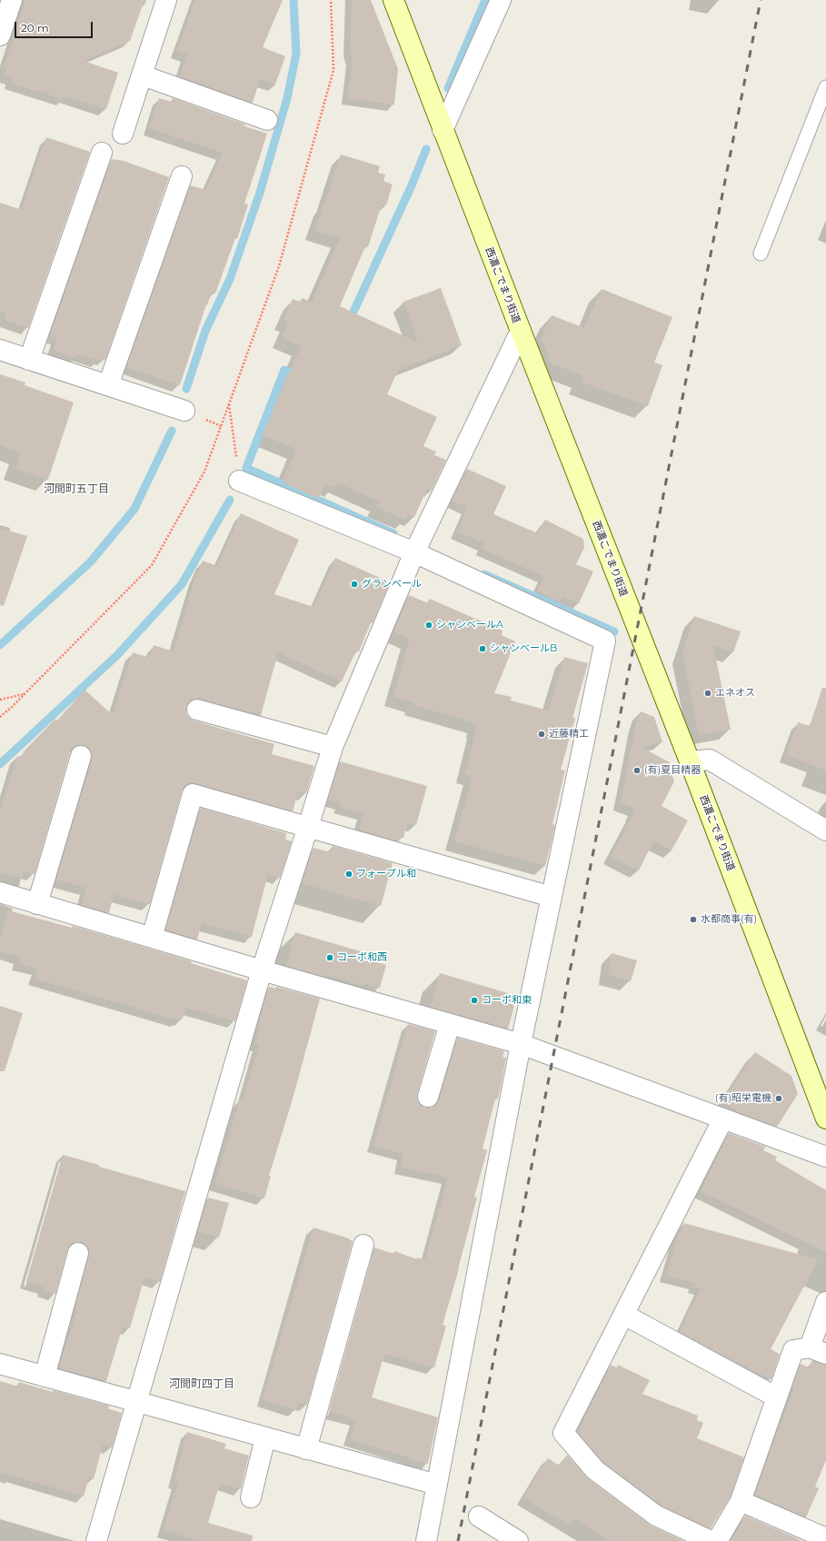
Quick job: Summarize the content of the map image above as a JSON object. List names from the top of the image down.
{
  "streets": {
    "street": ["西濃こでまり街道"]
  },
  "districts": ["河間町五丁目", "河間町四丁目"],
  "places": [
    "グランベール",
    "シャンベールA",
    "シャンベールB",
    "エネオス",
    "近藤精工",
    "(有)夏目精器",
    "フォープル和",
    "水都商事(有)",
    "コーポ和西",
    "コーポ和東",
    "(有)昭栄電機"
  ],
  "scale_bar": "20 m"
}
